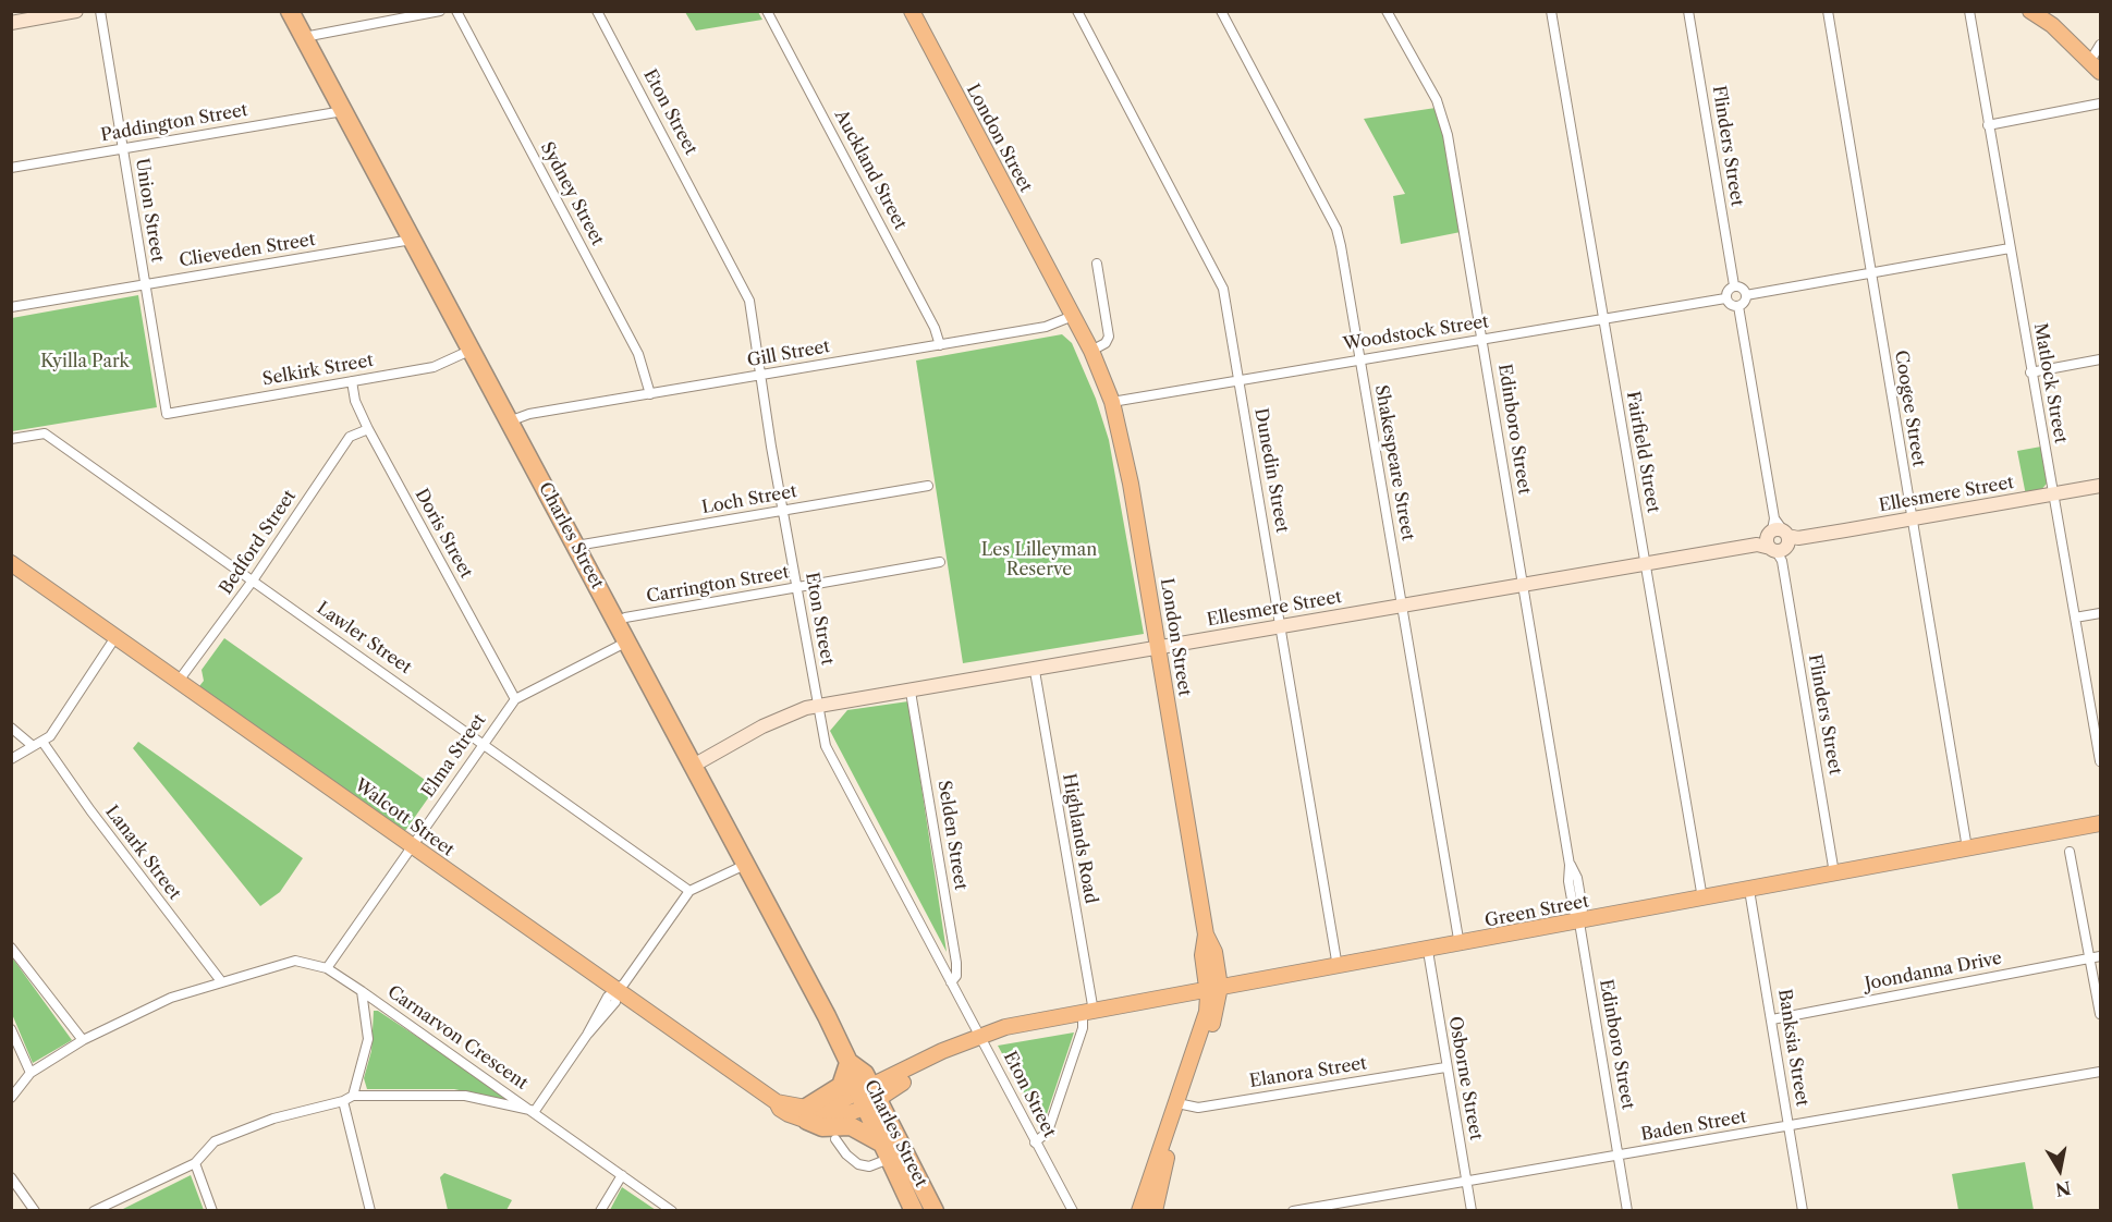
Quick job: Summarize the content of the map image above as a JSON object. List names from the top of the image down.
{
  "streets": {
    "highway": ["Charles Street"],
    "main road": ["London Street", "Walcott Street", "Green Street"],
    "street": [
      "Eton Street",
      "Paddington Street",
      "Flinders Street",
      "Auckland Street",
      "Sydney Street",
      "Union Street",
      "Clieveden Street",
      "Woodstock Street",
      "Gill Street",
      "Selkirk Street",
      "Matlock Street",
      "Coogee Street",
      "Edinboro Street",
      "Fairfield Street",
      "Shakespeare Street",
      "Dunedin Street",
      "Ellesmere Street",
      "Loch Street",
      "Doris Street",
      "Bedford Street",
      "Carrington Street",
      "Lawler Street",
      "Elma Street",
      "Selden Street",
      "Highlands Road",
      "Lanark Street",
      "Joondanna Drive",
      "Carnarvon Crescent",
      "Banksia Street",
      "Elanora Street",
      "Osborne Street",
      "Baden Street"
    ]
  },
  "crossings": [
    ["Eton Street", "Gill Street"],
    ["Eton Street", "Ellesmere Street"],
    ["Eton Street", "Loch Street"],
    ["Eton Street", "Carrington Street"],
    ["Eton Street", "Selden Street"],
    ["Eton Street", "Highlands Road"],
    ["Eton Street", "Green Street"],
    ["Paddington Street", "Union Street"],
    ["Paddington Street", "Charles Street"],
    ["London Street", "Woodstock Street"],
    ["London Street", "Gill Street"],
    ["London Street", "Ellesmere Street"],
    ["London Street", "Green Street"],
    ["London Street", "Elanora Street"],
    ["Flinders Street", "Woodstock Street"],
    ["Flinders Street", "Ellesmere Street"],
    ["Flinders Street", "Green Street"],
    ["Auckland Street", "Gill Street"],
    ["Sydney Street", "Gill Street"],
    ["Union Street", "Clieveden Street"],
    ["Union Street", "Selkirk Street"],
    ["Clieveden Street", "Charles Street"],
    ["Woodstock Street", "Edinboro Street"],
    ["Woodstock Street", "Fairfield Street"],
    ["Woodstock Street", "Shakespeare Street"],
    ["Woodstock Street", "Dunedin Street"],
    ["Gill Street", "Charles Street"],
    ["Selkirk Street", "Doris Street"],
    ["Selkirk Street", "Charles Street"],
    ["Matlock Street", "Ellesmere Street"],
    ["Coogee Street", "Ellesmere Street"],
    ["Coogee Street", "Green Street"],
    ["Edinboro Street", "Ellesmere Street"],
    ["Edinboro Street", "Green Street"],
    ["Edinboro Street", "Baden Street"],
    ["Fairfield Street", "Ellesmere Street"],
    ["Fairfield Street", "Green Street"],
    ["Shakespeare Street", "Ellesmere Street"],
    ["Shakespeare Street", "Green Street"],
    ["Dunedin Street", "Ellesmere Street"],
    ["Dunedin Street", "Green Street"],
    ["Ellesmere Street", "Charles Street"],
    ["Ellesmere Street", "Selden Street"],
    ["Ellesmere Street", "Highlands Road"],
    ["Loch Street", "Charles Street"],
    ["Doris Street", "Bedford Street"],
    ["Doris Street", "Elma Street"],
    ["Charles Street", "Carrington Street"],
    ["Charles Street", "Elma Street"],
    ["Charles Street", "Green Street"],
    ["Bedford Street", "Lawler Street"],
    ["Bedford Street", "Walcott Street"],
    ["Lawler Street", "Elma Street"],
    ["Elma Street", "Walcott Street"],
    ["Elma Street", "Carnarvon Crescent"],
    ["Highlands Road", "Green Street"],
    ["Lanark Street", "Carnarvon Crescent"],
    ["Green Street", "Banksia Street"],
    ["Green Street", "Osborne Street"],
    ["Joondanna Drive", "Banksia Street"],
    ["Banksia Street", "Baden Street"],
    ["Elanora Street", "Osborne Street"],
    ["Osborne Street", "Baden Street"]
  ],
  "parks": ["Kyilla Park", "Les Lilleyman Reserve"],
  "north": "bottom"
}
